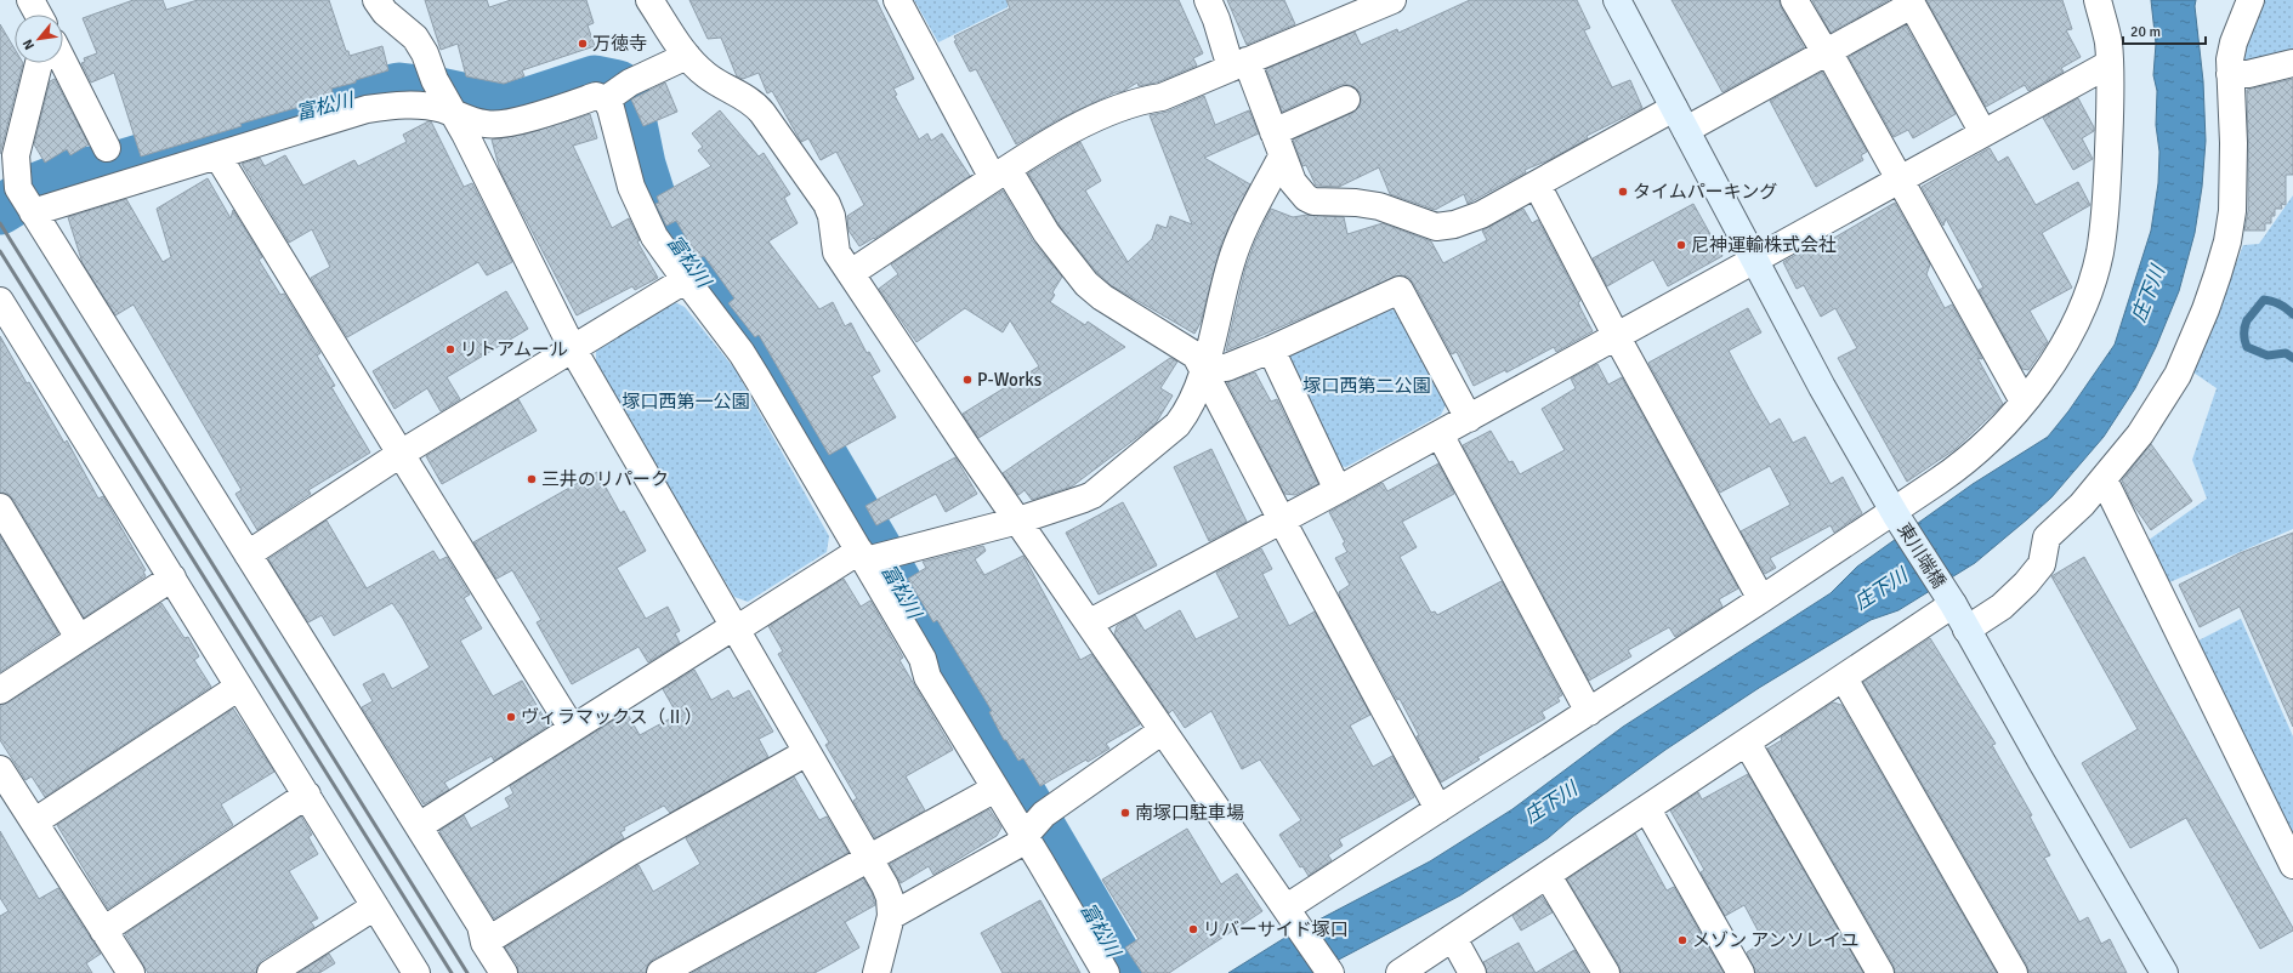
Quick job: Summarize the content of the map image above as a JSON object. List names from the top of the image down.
{
  "streets": {
    "street": ["東川端橋"]
  },
  "water": ["富松川", "庄下川"],
  "parks": ["塚口西第二公園", "塚口西第一公園"],
  "places": [
    "万徳寺",
    "タイムパーキング",
    "尼神運輸株式会社",
    "リトアムール",
    "P-Works",
    "三井のリパーク",
    "ヴィラマックス（Ⅱ）",
    "南塚口駐車場",
    "リバーサイド塚口",
    "メゾン アンソレイユ"
  ],
  "scale_bar": "20 m",
  "north": "bottom left"
}
